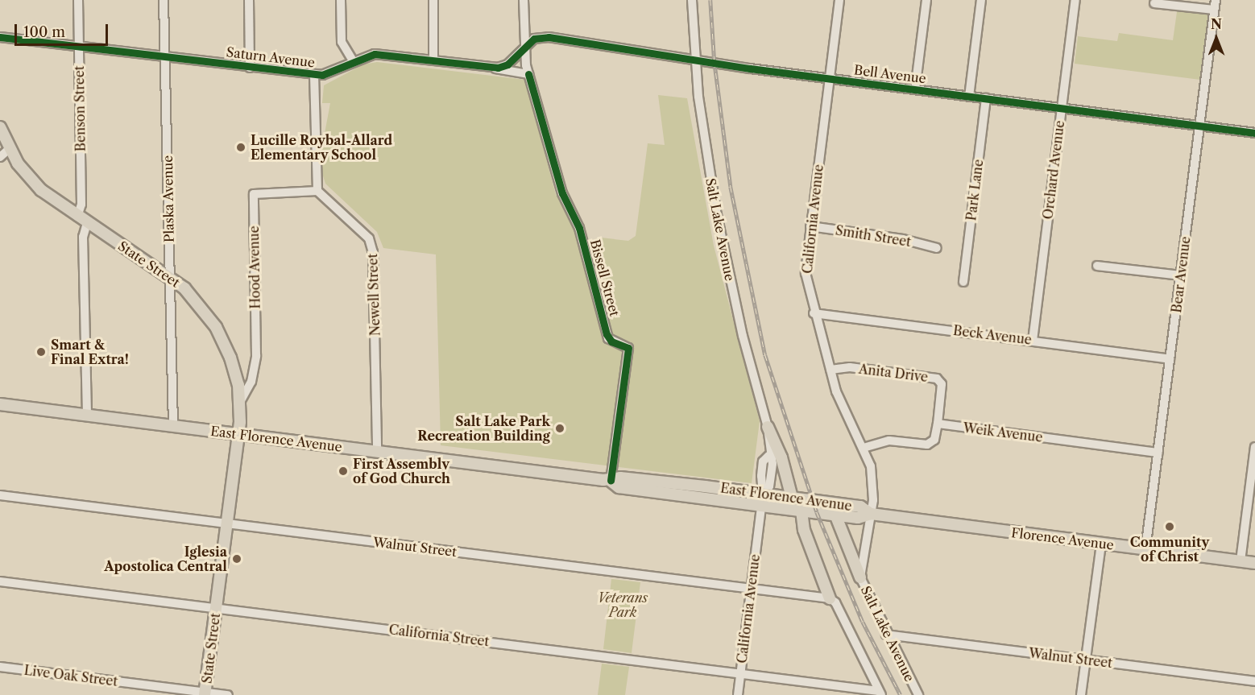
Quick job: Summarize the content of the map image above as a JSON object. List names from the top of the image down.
{
  "streets": {
    "main road": ["State Street", "East Florence Avenue", "Florence Avenue"],
    "street": [
      "Saturn Avenue",
      "Bell Avenue",
      "Benson Street",
      "Orchard Avenue",
      "Park Lane",
      "Plaska Avenue",
      "California Avenue",
      "Salt Lake Avenue",
      "Smith Street",
      "Hood Avenue",
      "Bear Avenue",
      "Bissell Street",
      "Newell Street",
      "Beck Avenue",
      "Anita Drive",
      "Weik Avenue",
      "Walnut Street",
      "California Street",
      "Live Oak Street"
    ]
  },
  "crossings": [
    ["Saturn Avenue", "Benson Street"],
    ["Saturn Avenue", "Plaska Avenue"],
    ["Saturn Avenue", "Bissell Street"],
    ["Bell Avenue", "Orchard Avenue"],
    ["Bell Avenue", "Park Lane"],
    ["Bell Avenue", "California Avenue"],
    ["Bell Avenue", "Salt Lake Avenue"],
    ["Bell Avenue", "Bear Avenue"],
    ["Bell Avenue", "Bissell Street"],
    ["Benson Street", "State Street"],
    ["Benson Street", "East Florence Avenue"],
    ["Orchard Avenue", "Beck Avenue"],
    ["Plaska Avenue", "State Street"],
    ["Plaska Avenue", "East Florence Avenue"],
    ["California Avenue", "Salt Lake Avenue"],
    ["California Avenue", "Smith Street"],
    ["California Avenue", "Beck Avenue"],
    ["California Avenue", "Anita Drive"],
    ["California Avenue", "East Florence Avenue"],
    ["California Avenue", "Florence Avenue"],
    ["California Avenue", "Walnut Street"],
    ["California Avenue", "California Street"],
    ["Salt Lake Avenue", "East Florence Avenue"],
    ["Salt Lake Avenue", "Florence Avenue"],
    ["Salt Lake Avenue", "Walnut Street"],
    ["State Street", "Hood Avenue"],
    ["State Street", "East Florence Avenue"],
    ["State Street", "Walnut Street"],
    ["State Street", "California Street"],
    ["State Street", "Live Oak Street"],
    ["Hood Avenue", "Newell Street"],
    ["Bear Avenue", "Beck Avenue"],
    ["Bear Avenue", "Weik Avenue"],
    ["Bear Avenue", "Florence Avenue"],
    ["Bissell Street", "East Florence Avenue"],
    ["Newell Street", "East Florence Avenue"],
    ["Anita Drive", "Weik Avenue"],
    ["East Florence Avenue", "Florence Avenue"]
  ],
  "parks": ["Veterans Park"],
  "places": [
    "Lucille Roybal-Allard Elementary School",
    "Smart & Final Extra!",
    "Salt Lake Park Recreation Building",
    "First Assembly of God Church",
    "Community of Christ",
    "Iglesia Apostolica Central"
  ],
  "scale_bar": "100 m",
  "north": "top"
}
